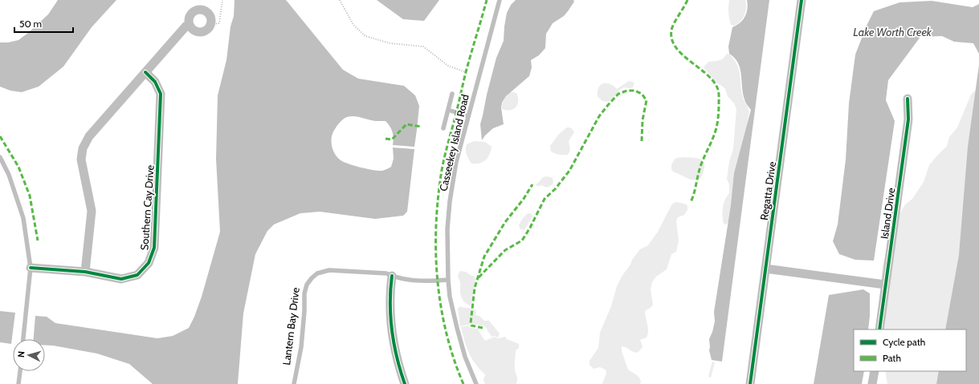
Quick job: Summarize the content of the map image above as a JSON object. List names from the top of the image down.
{
  "streets": {
    "street": ["Regatta Drive", "Southern Cay Drive", "Island Drive"],
    "lane": ["Casseekey Island Road", "Lantern Bay Drive"]
  },
  "crossings": [
    ["Casseekey Island Road", "Lantern Bay Drive"]
  ],
  "water": ["Lake Worth Creek"],
  "legend": ["Cycle path", "Path"],
  "scale_bar": "50 m",
  "north": "left"
}
